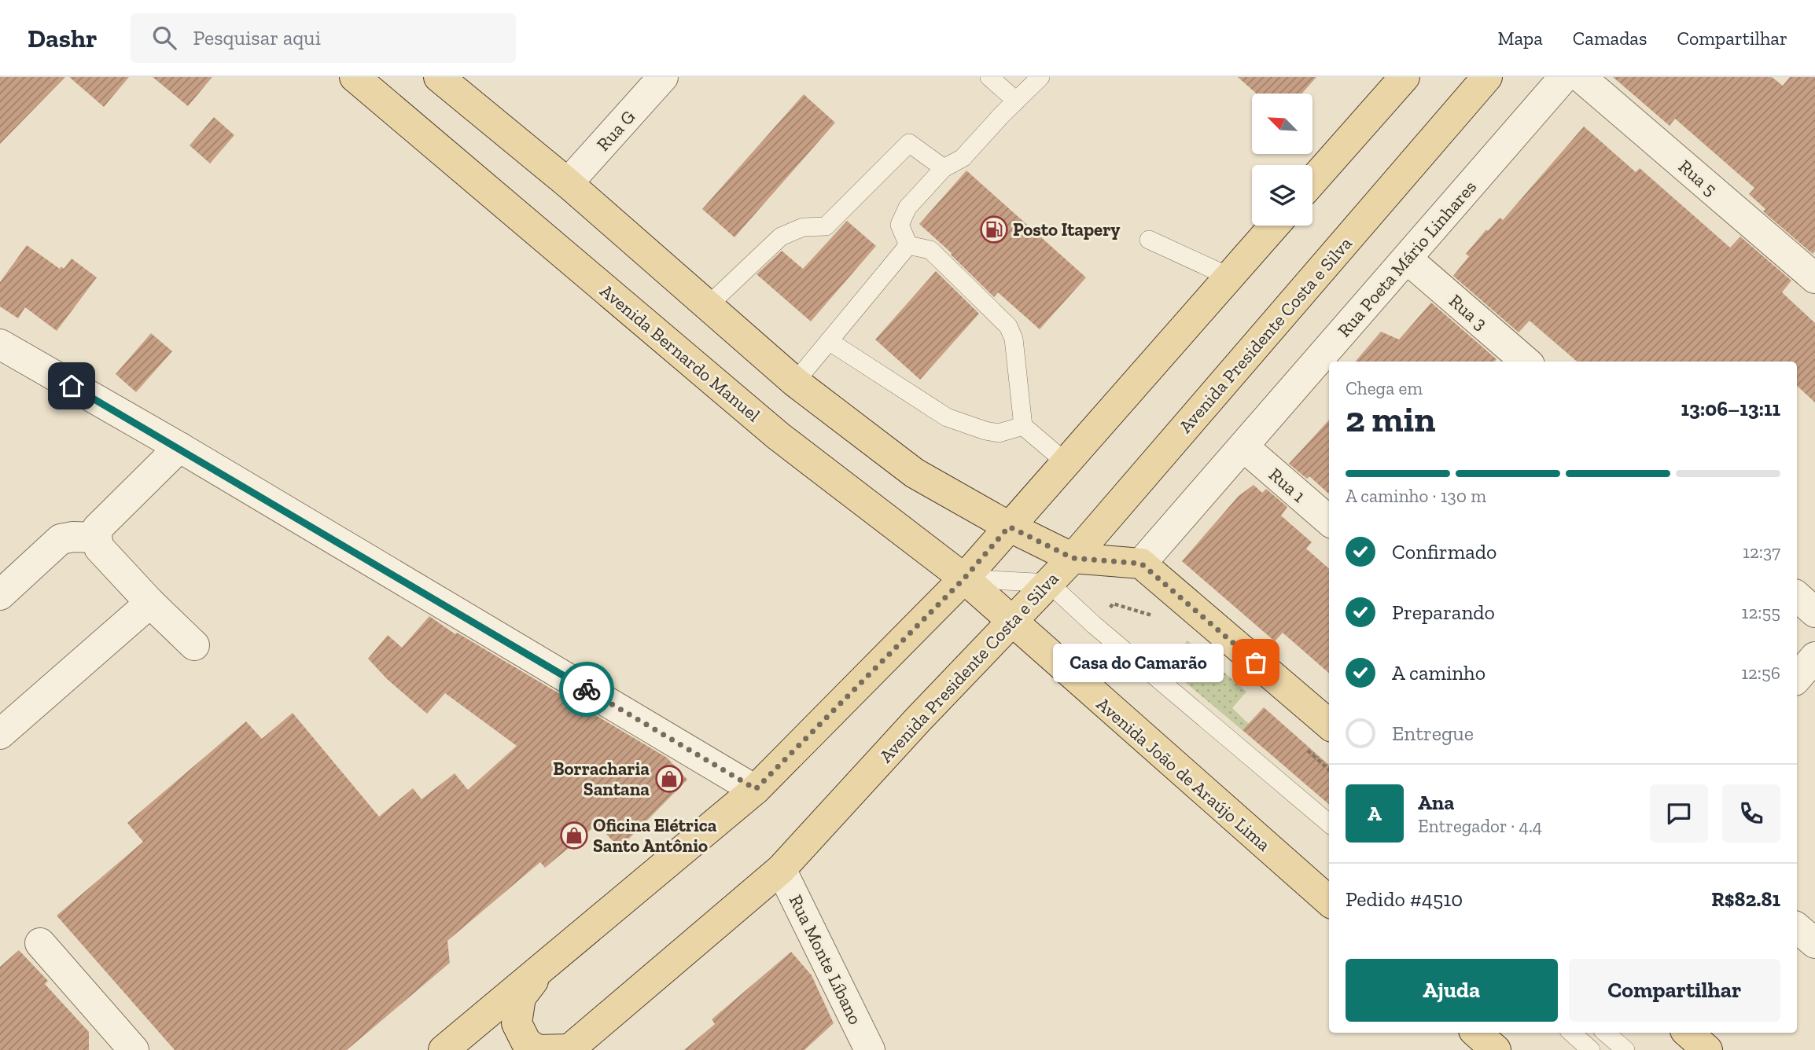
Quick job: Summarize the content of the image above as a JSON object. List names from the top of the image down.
{
  "streets": {
    "main road": ["Avenida Presidente Costa e Silva", "Avenida Bernardo Manuel", "Avenida João de Araújo Lima"],
    "street": [
      "Rua G",
      "Rua 5",
      "Rua Poeta Mário Linhares",
      "Rua 3",
      "Rua 1",
      "Rua Monte Líbano"
    ]
  },
  "crossings": [
    ["Rua Poeta Mário Linhares", "Rua 3"],
    ["Rua Poeta Mário Linhares", "Rua 1"],
    ["Avenida Presidente Costa e Silva", "Avenida Bernardo Manuel"],
    ["Avenida Presidente Costa e Silva", "Avenida João de Araújo Lima"],
    ["Avenida Presidente Costa e Silva", "Rua Monte Líbano"],
    ["Avenida Bernardo Manuel", "Avenida João de Araújo Lima"]
  ],
  "places": {
    "fuel station": ["Posto Itapery"],
    "other": ["Casa do Camarão"],
    "shop": ["Borracharia Santana", "Oficina Elétrica Santo Antônio"]
  },
  "north": "top left",
  "page": {
    "header": "Dashr",
    "search": "Pesquisar aqui",
    "nav": ["Mapa", "Camadas", "Compartilhar"],
    "heading": ["2 min", "Chega em", "13:06–13:11"],
    "panel": [
      "Ana",
      "Entregador · 4.4",
      "Pedido #4510",
      "R$82.81"
    ],
    "bar": "A caminho · 130 m",
    "list": [
      ["Confirmado", "12:37"],
      ["Preparando", "12:55"],
      ["A caminho", "12:56"],
      "Entregue"
    ],
    "bubble": "Casa do Camarão",
    "round": "A",
    "buttons": ["Ajuda", "Compartilhar"]
  }
}
